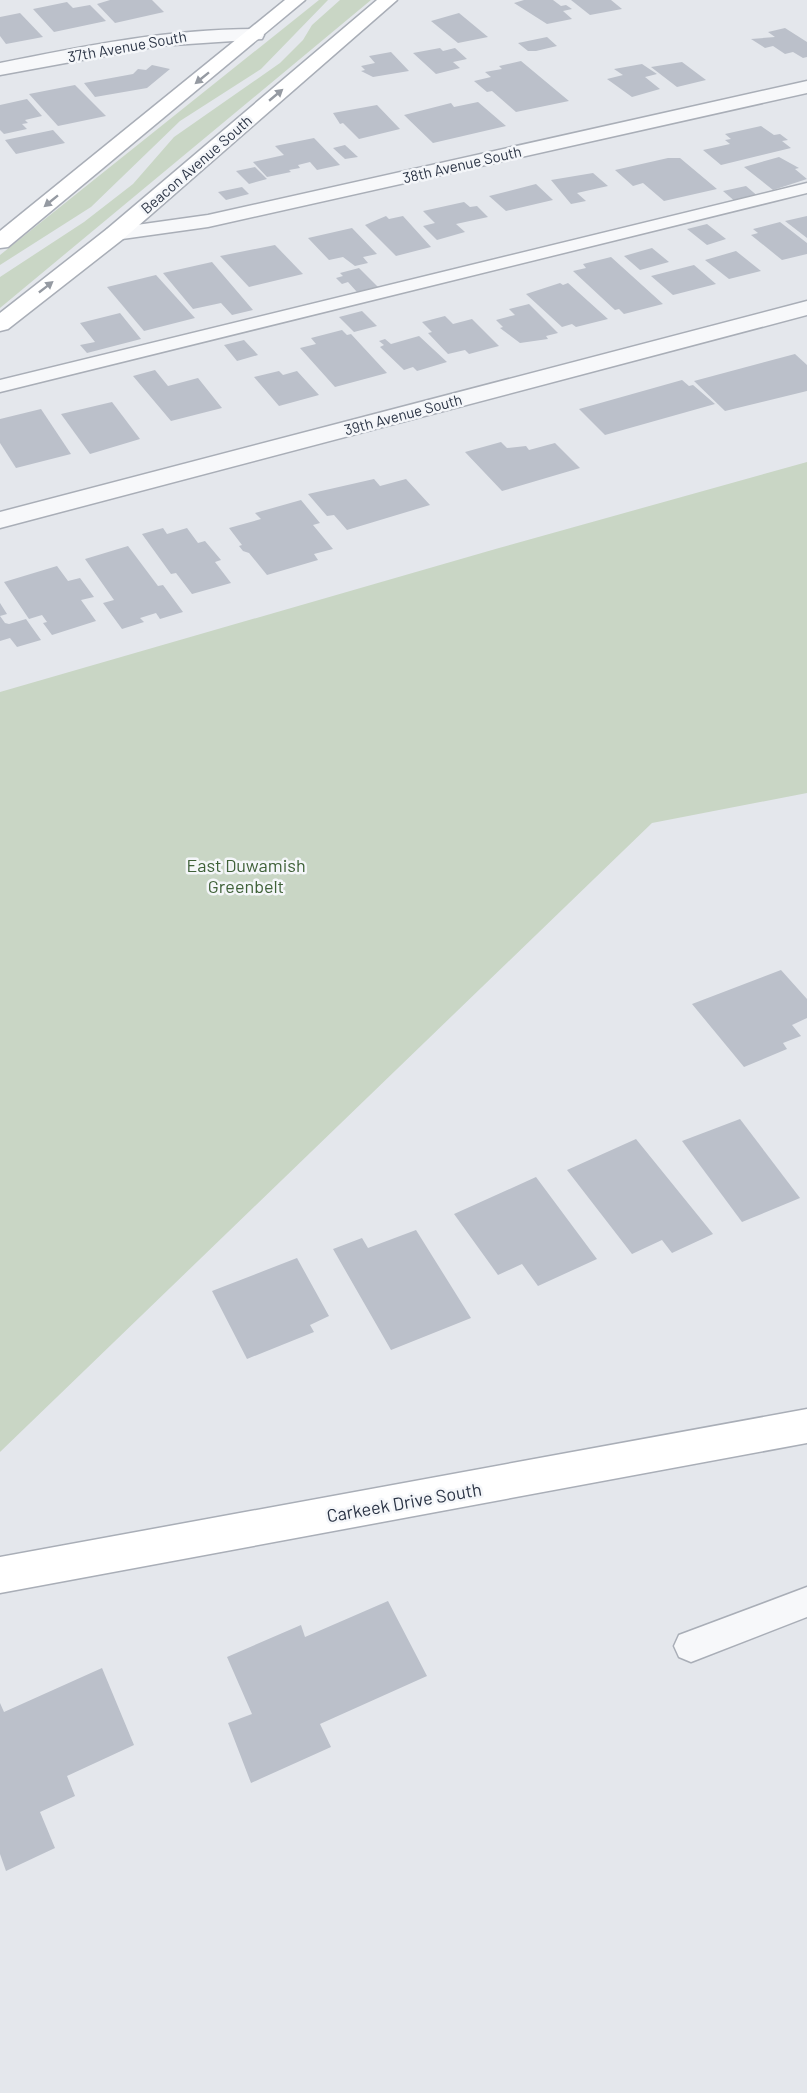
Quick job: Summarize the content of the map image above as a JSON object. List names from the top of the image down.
{
  "streets": {
    "main road": ["Beacon Avenue South", "Carkeek Drive South"],
    "street": ["37th Avenue South", "38th Avenue South", "39th Avenue South"]
  },
  "crossings": [
    ["Beacon Avenue South", "38th Avenue South"]
  ],
  "parks": ["East Duwamish Greenbelt"]
}
